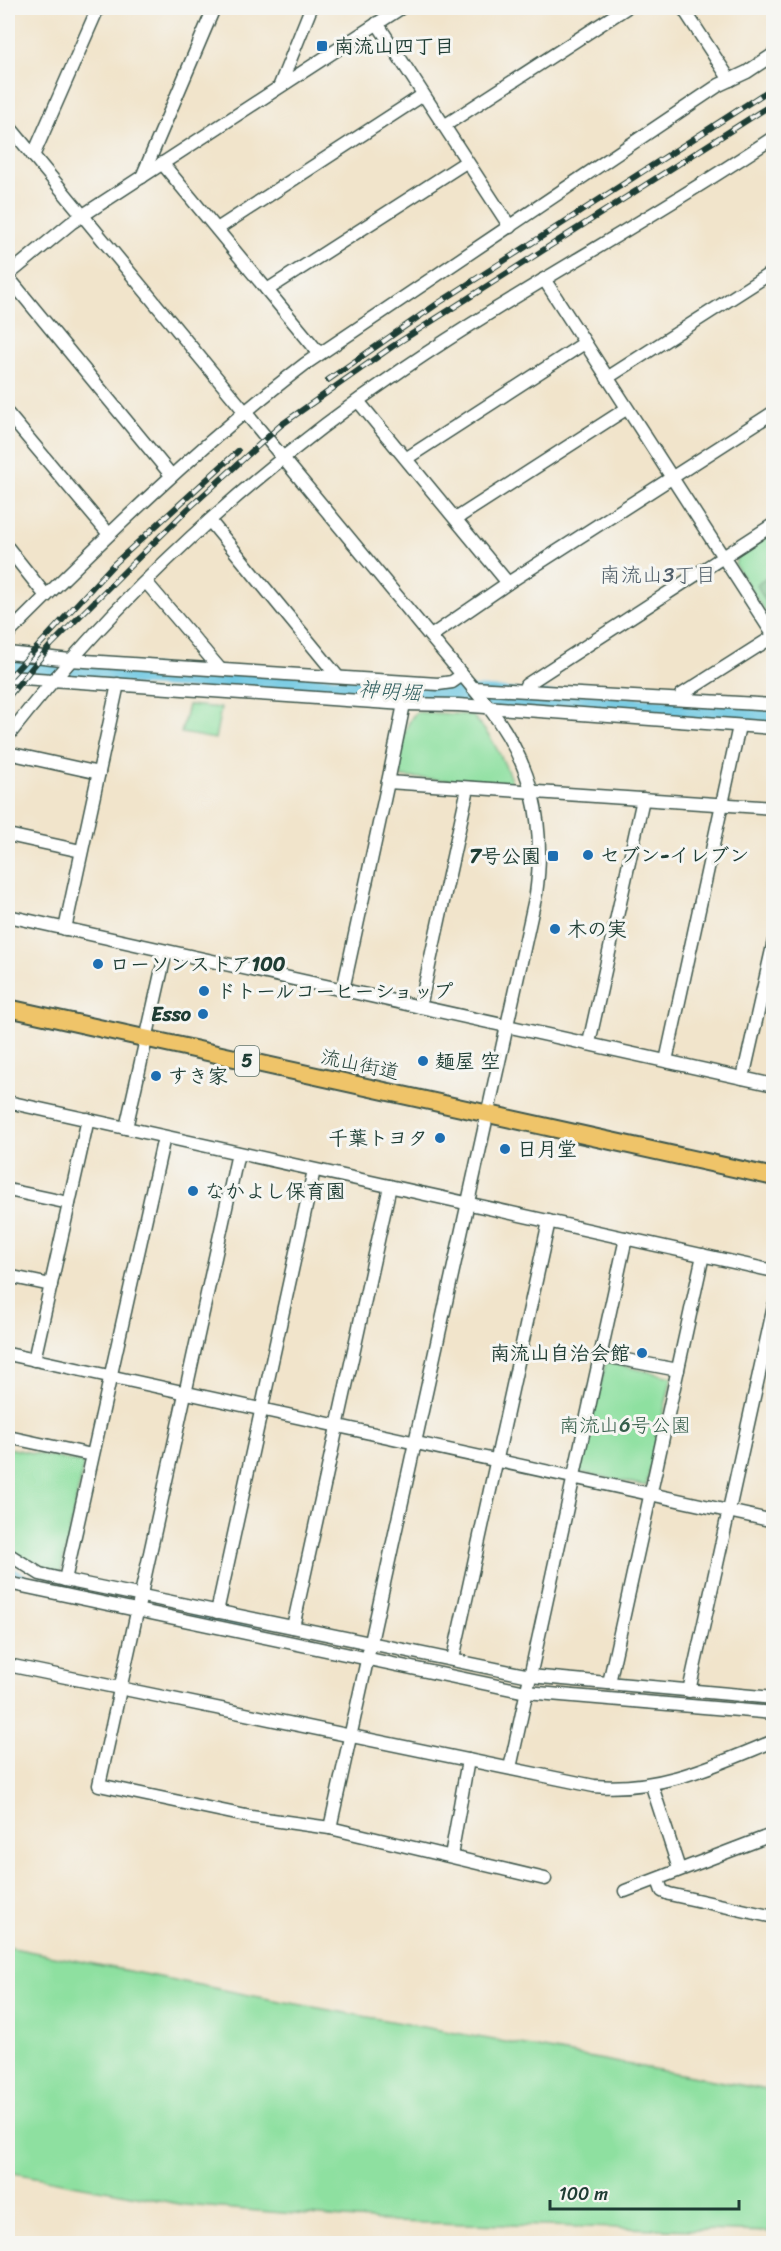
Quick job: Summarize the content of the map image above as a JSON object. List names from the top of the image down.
{
  "streets": {
    "main road": ["5", "流山街道"]
  },
  "districts": ["南流山3丁目"],
  "water": ["神明堀"],
  "parks": ["南流山6号公園"],
  "places": {
    "transit": ["南流山四丁目", "7号公園"],
    "other": [
      "セブン-イレブン",
      "木の実",
      "ローソンストア100",
      "ドトールコーヒーショップ",
      "Esso",
      "麺屋 空",
      "すき家",
      "千葉トヨタ",
      "日月堂",
      "なかよし保育園",
      "南流山自治会館"
    ]
  },
  "scale_bar": "100 m"
}
